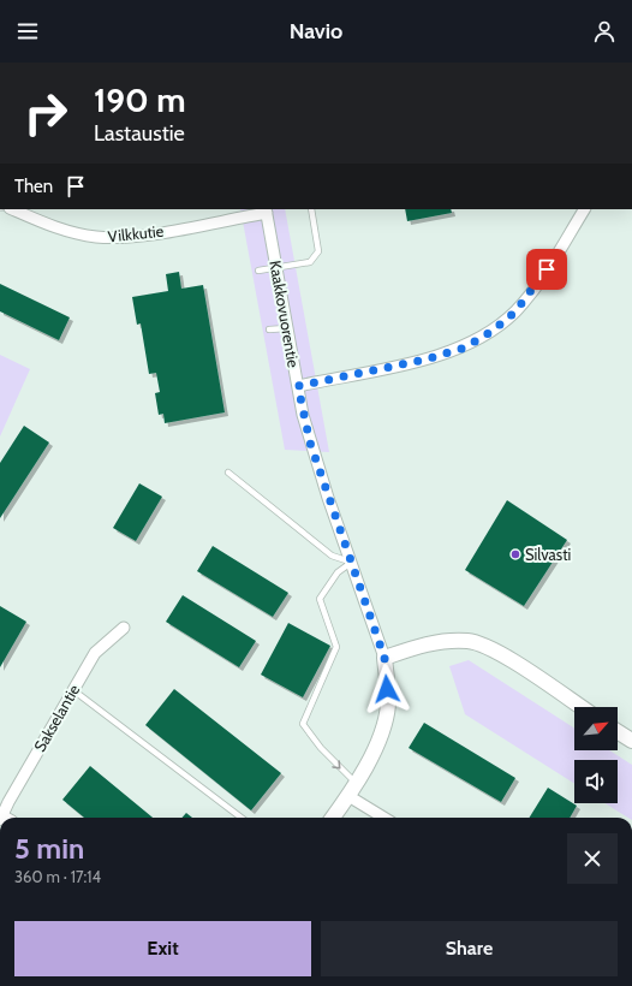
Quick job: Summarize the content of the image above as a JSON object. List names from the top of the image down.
{
  "streets": {
    "street": ["Vilkkutie", "Kaakkovuorentie", "Sakselantie"]
  },
  "crossings": [
    ["Vilkkutie", "Kaakkovuorentie"]
  ],
  "places": ["Silvasti"],
  "north": "top right",
  "page": {
    "header": "Navio",
    "turn": ["190 m", "Lastaustie"],
    "then": "Then",
    "heading": ["5 min", "360 m · 17:14"],
    "buttons": ["Exit", "Share"]
  }
}
